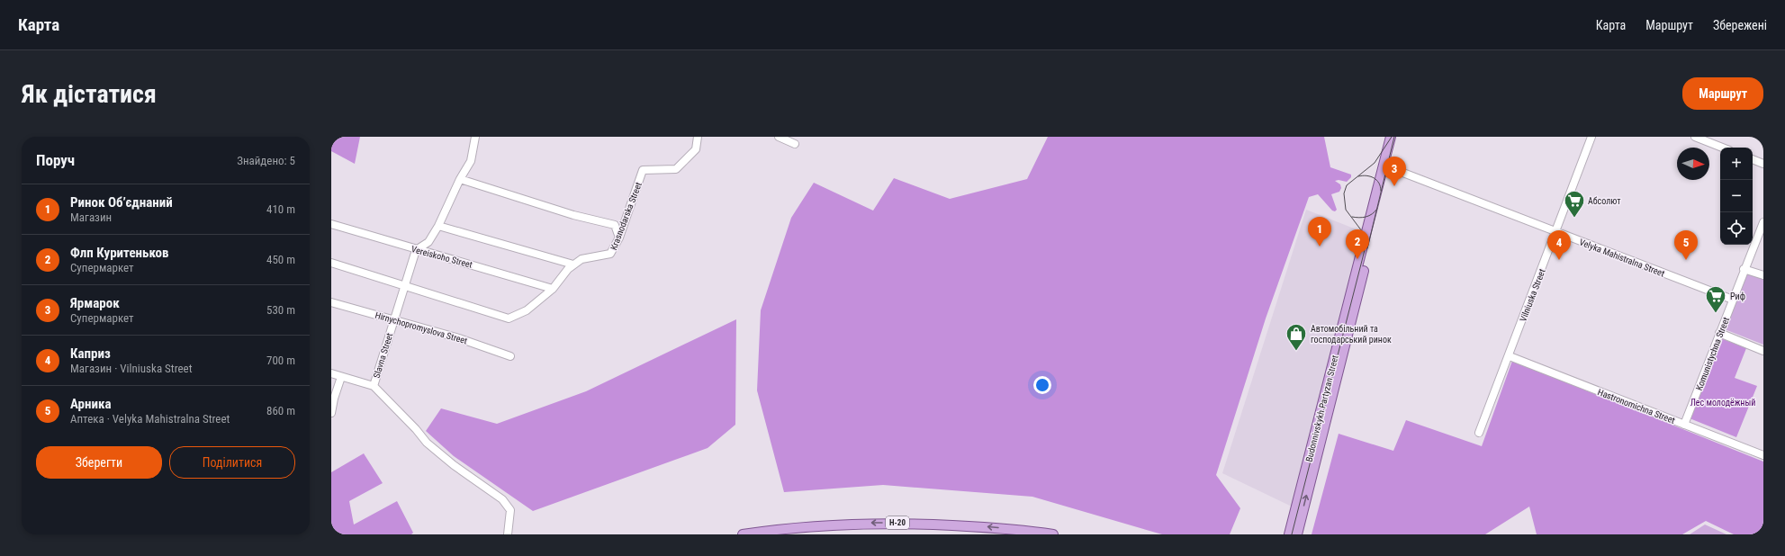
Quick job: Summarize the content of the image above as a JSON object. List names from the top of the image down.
{
  "streets": {
    "main road": ["Budonnivskykh Partyzan Street", "Н-20"],
    "street": [
      "Krasnodarska Street",
      "Vereiskoho Street",
      "Velyka Mahistralna Street",
      "Vilniuska Street",
      "Hirnychopromyslova Street",
      "Komunistychna Street",
      "Slavna Street",
      "Hastronomichna Street"
    ]
  },
  "crossings": [
    ["Krasnodarska Street", "Vereiskoho Street"],
    ["Krasnodarska Street", "Slavna Street"],
    ["Vereiskoho Street", "Slavna Street"],
    ["Velyka Mahistralna Street", "Vilniuska Street"],
    ["Velyka Mahistralna Street", "Komunistychna Street"],
    ["Velyka Mahistralna Street", "Budonnivskykh Partyzan Street"],
    ["Vilniuska Street", "Hastronomichna Street"],
    ["Hirnychopromyslova Street", "Slavna Street"],
    ["Komunistychna Street", "Hastronomichna Street"]
  ],
  "parks": ["Лес молодёжный"],
  "places": {
    "supermarket": ["Абсолют", "Риф"],
    "shop": ["Автомобільний та господарський ринок"]
  },
  "north": "right",
  "page": {
    "header": "Карта",
    "nav": ["Карта", "Маршрут", "Збережені"],
    "buttons": [
      "Маршрут",
      ["Зберегти", "Поділитися"]
    ],
    "title": "Як дістатися",
    "heading": ["Поруч", "Знайдено: 5"],
    "map_buttons": ["+", "−"],
    "pins": [
      "3",
      "1",
      "2",
      "4",
      "5"
    ],
    "list": [
      {
        "mark": "1",
        "name": "Ринок Обʼєднаний",
        "note": "Магазин",
        "value": "410 m"
      },
      {
        "mark": "2",
        "name": "Флп Куритеньков",
        "note": "Супермаркет",
        "value": "450 m"
      },
      {
        "mark": "3",
        "name": "Ярмарок",
        "note": "Супермаркет",
        "value": "530 m"
      },
      {
        "mark": "4",
        "name": "Каприз",
        "note": "Магазин · Vilniuska Street",
        "value": "700 m"
      },
      {
        "mark": "5",
        "name": "Арника",
        "note": "Аптека · Velyka Mahistralna Street",
        "value": "860 m"
      }
    ]
  }
}
